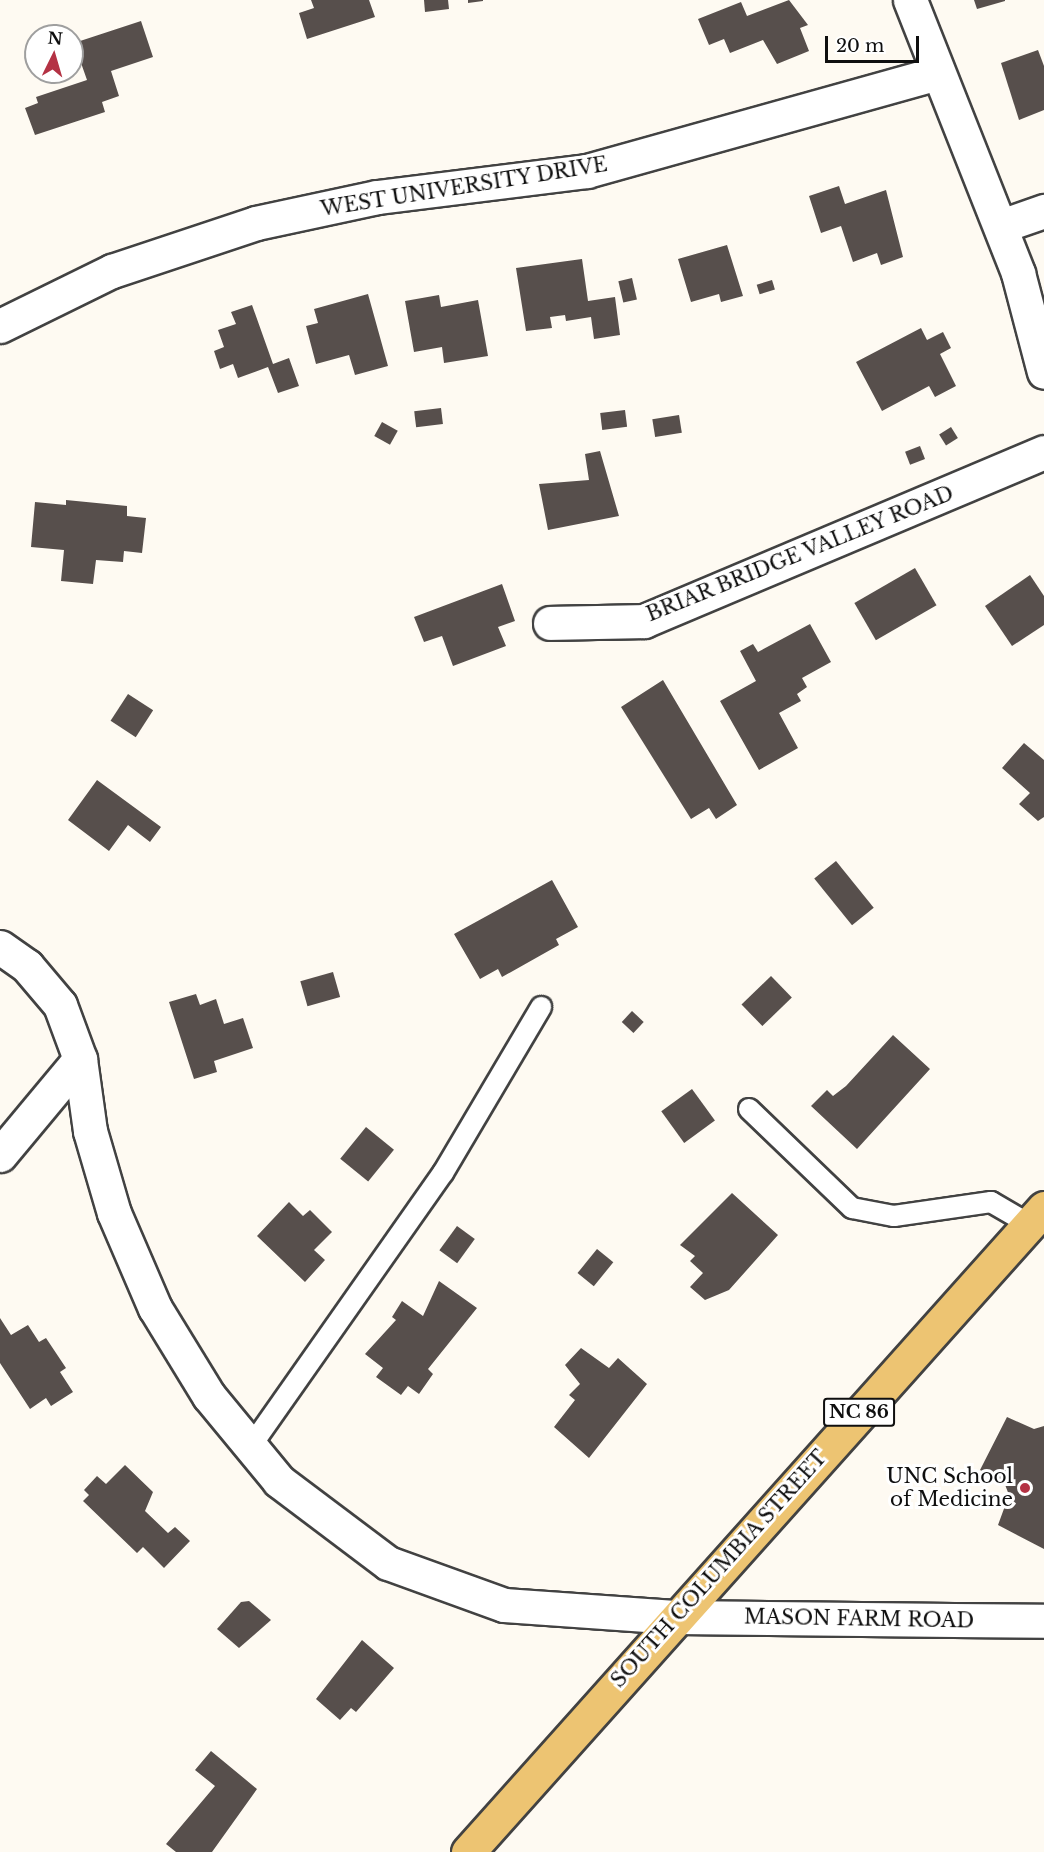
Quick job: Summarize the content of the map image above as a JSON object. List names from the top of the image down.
{
  "streets": {
    "main road": ["NC 86", "SOUTH COLUMBIA STREET"],
    "street": ["WEST UNIVERSITY DRIVE", "BRIAR BRIDGE VALLEY ROAD", "MASON FARM ROAD"]
  },
  "crossings": [
    ["SOUTH COLUMBIA STREET", "MASON FARM ROAD"]
  ],
  "places": ["UNC School of Medicine"],
  "scale_bar": "20 m",
  "north": "top"
}
